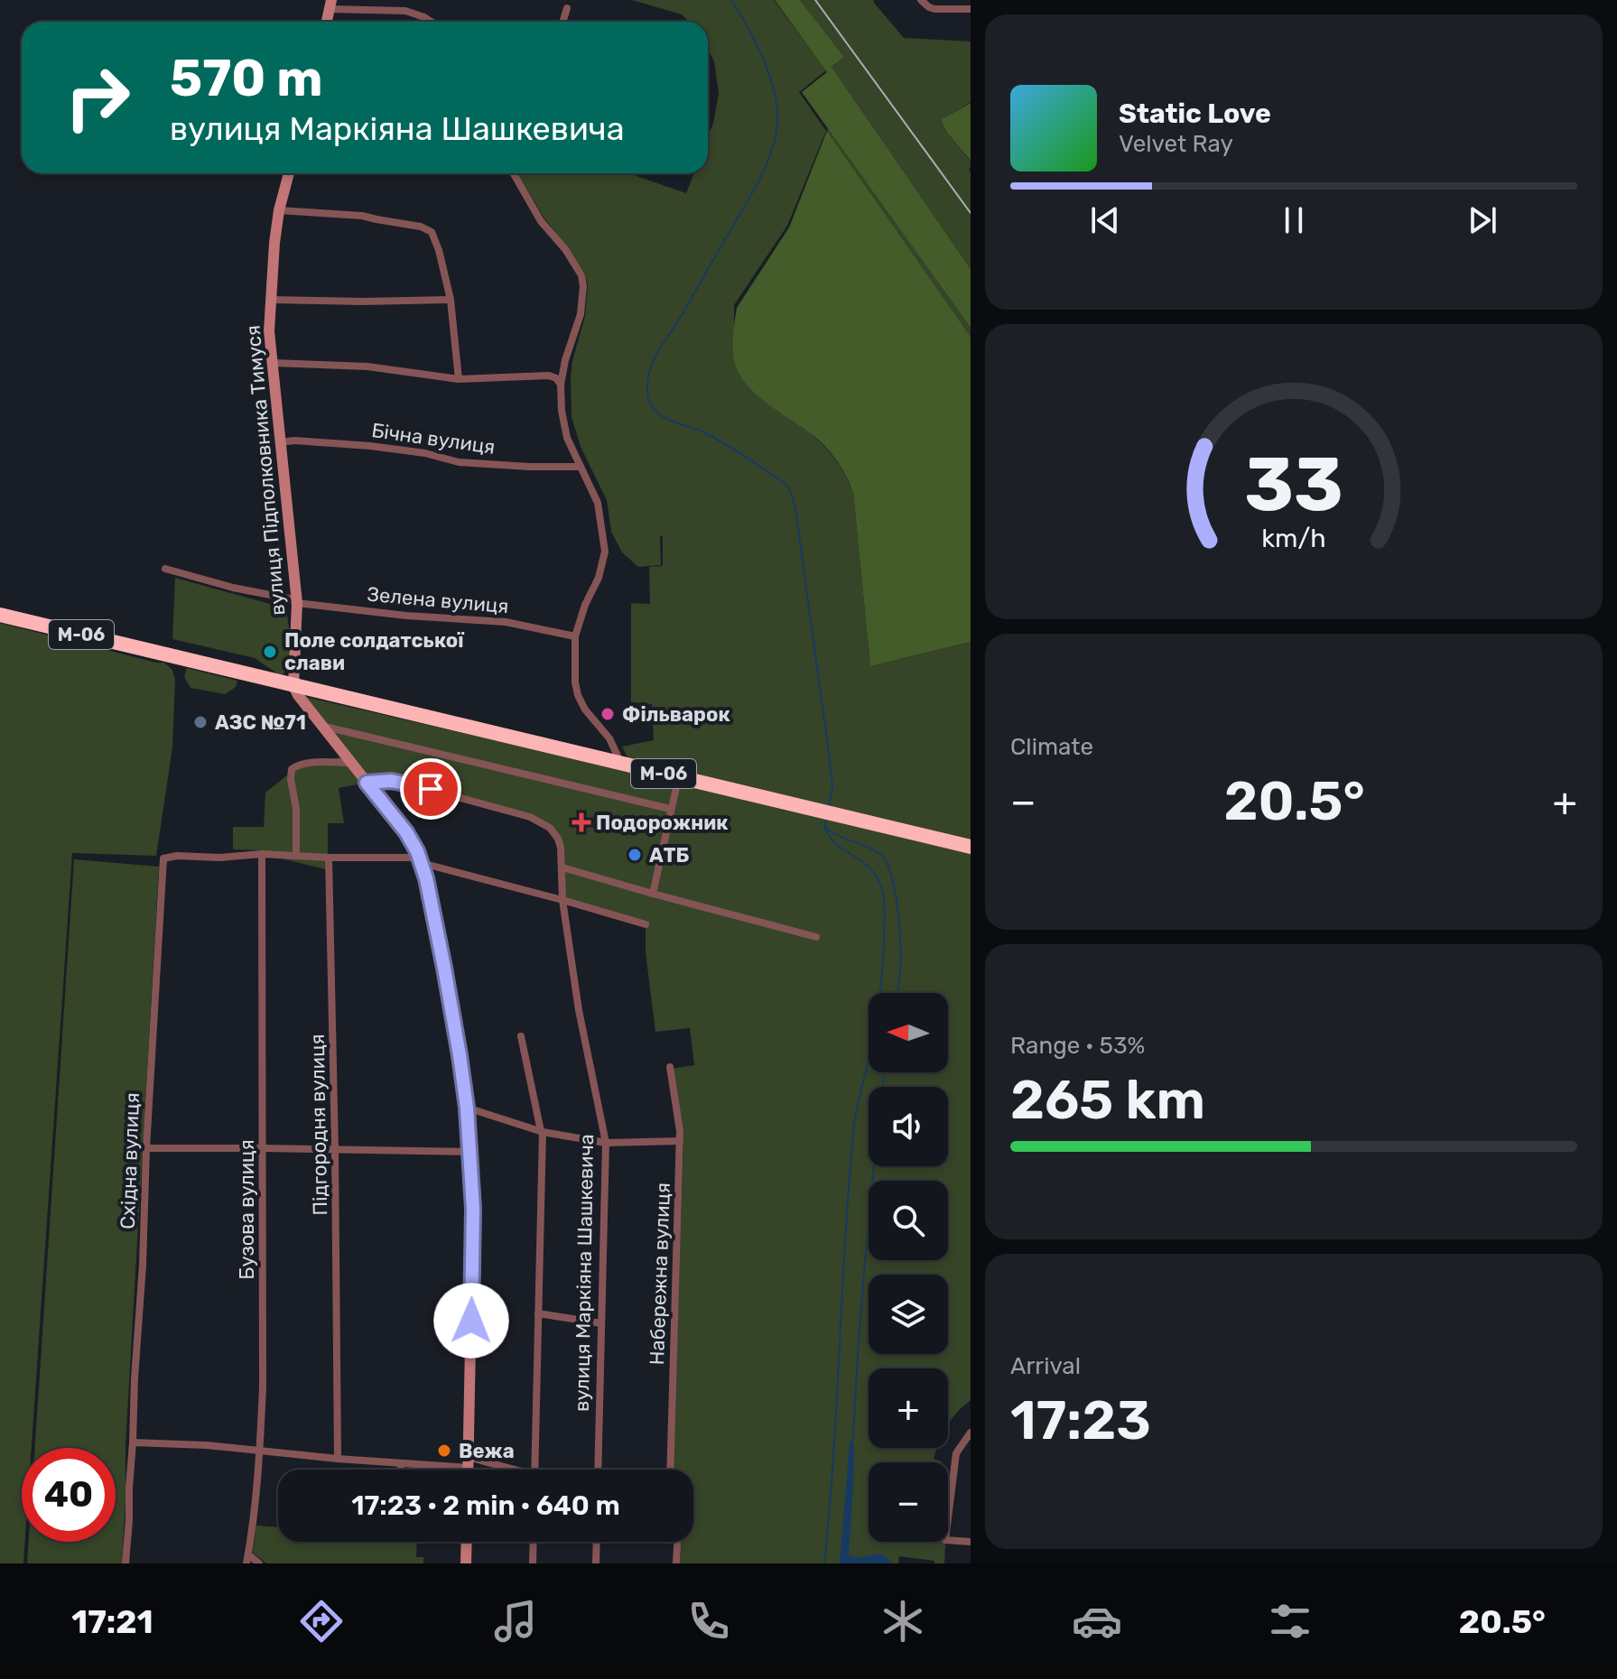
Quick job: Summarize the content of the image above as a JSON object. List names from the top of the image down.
{
  "streets": {
    "highway": ["М-06"],
    "street": [
      "Бічна вулиця",
      "вулиця Підполковника Тимуся",
      "Зелена вулиця",
      "Підгородня вулиця",
      "Східна вулиця",
      "Бузова вулиця",
      "вулиця Маркіяна Шашкевича",
      "Набережна вулиця"
    ]
  },
  "crossings": [
    ["Бічна вулиця", "вулиця Підполковника Тимуся"],
    ["вулиця Підполковника Тимуся", "Зелена вулиця"],
    ["вулиця Підполковника Тимуся", "М-06"],
    ["Східна вулиця", "Бузова вулиця"]
  ],
  "places": {
    "other": [
      "Поле солдатської слави",
      "Фільварок",
      "АЗС №71",
      "АТБ",
      "Вежа"
    ],
    "health": ["Подорожник"]
  },
  "north": "left",
  "page": {
    "turn": ["570 m", "вулиця Маркіяна Шашкевича"],
    "song": ["Static Love", "Velvet Ray"],
    "tile": [
      "Climate",
      ["Range · 53%", "265 km"],
      ["Arrival", "17:23"]
    ],
    "heat": ["−", "20.5°", "+"],
    "map_buttons": ["+", "−"],
    "limit": "40",
    "trip": "17:23 · 2 min · 640 m",
    "tabs": ["17:21", "20.5°"],
    "gauge": ["33", "km/h"]
  }
}
